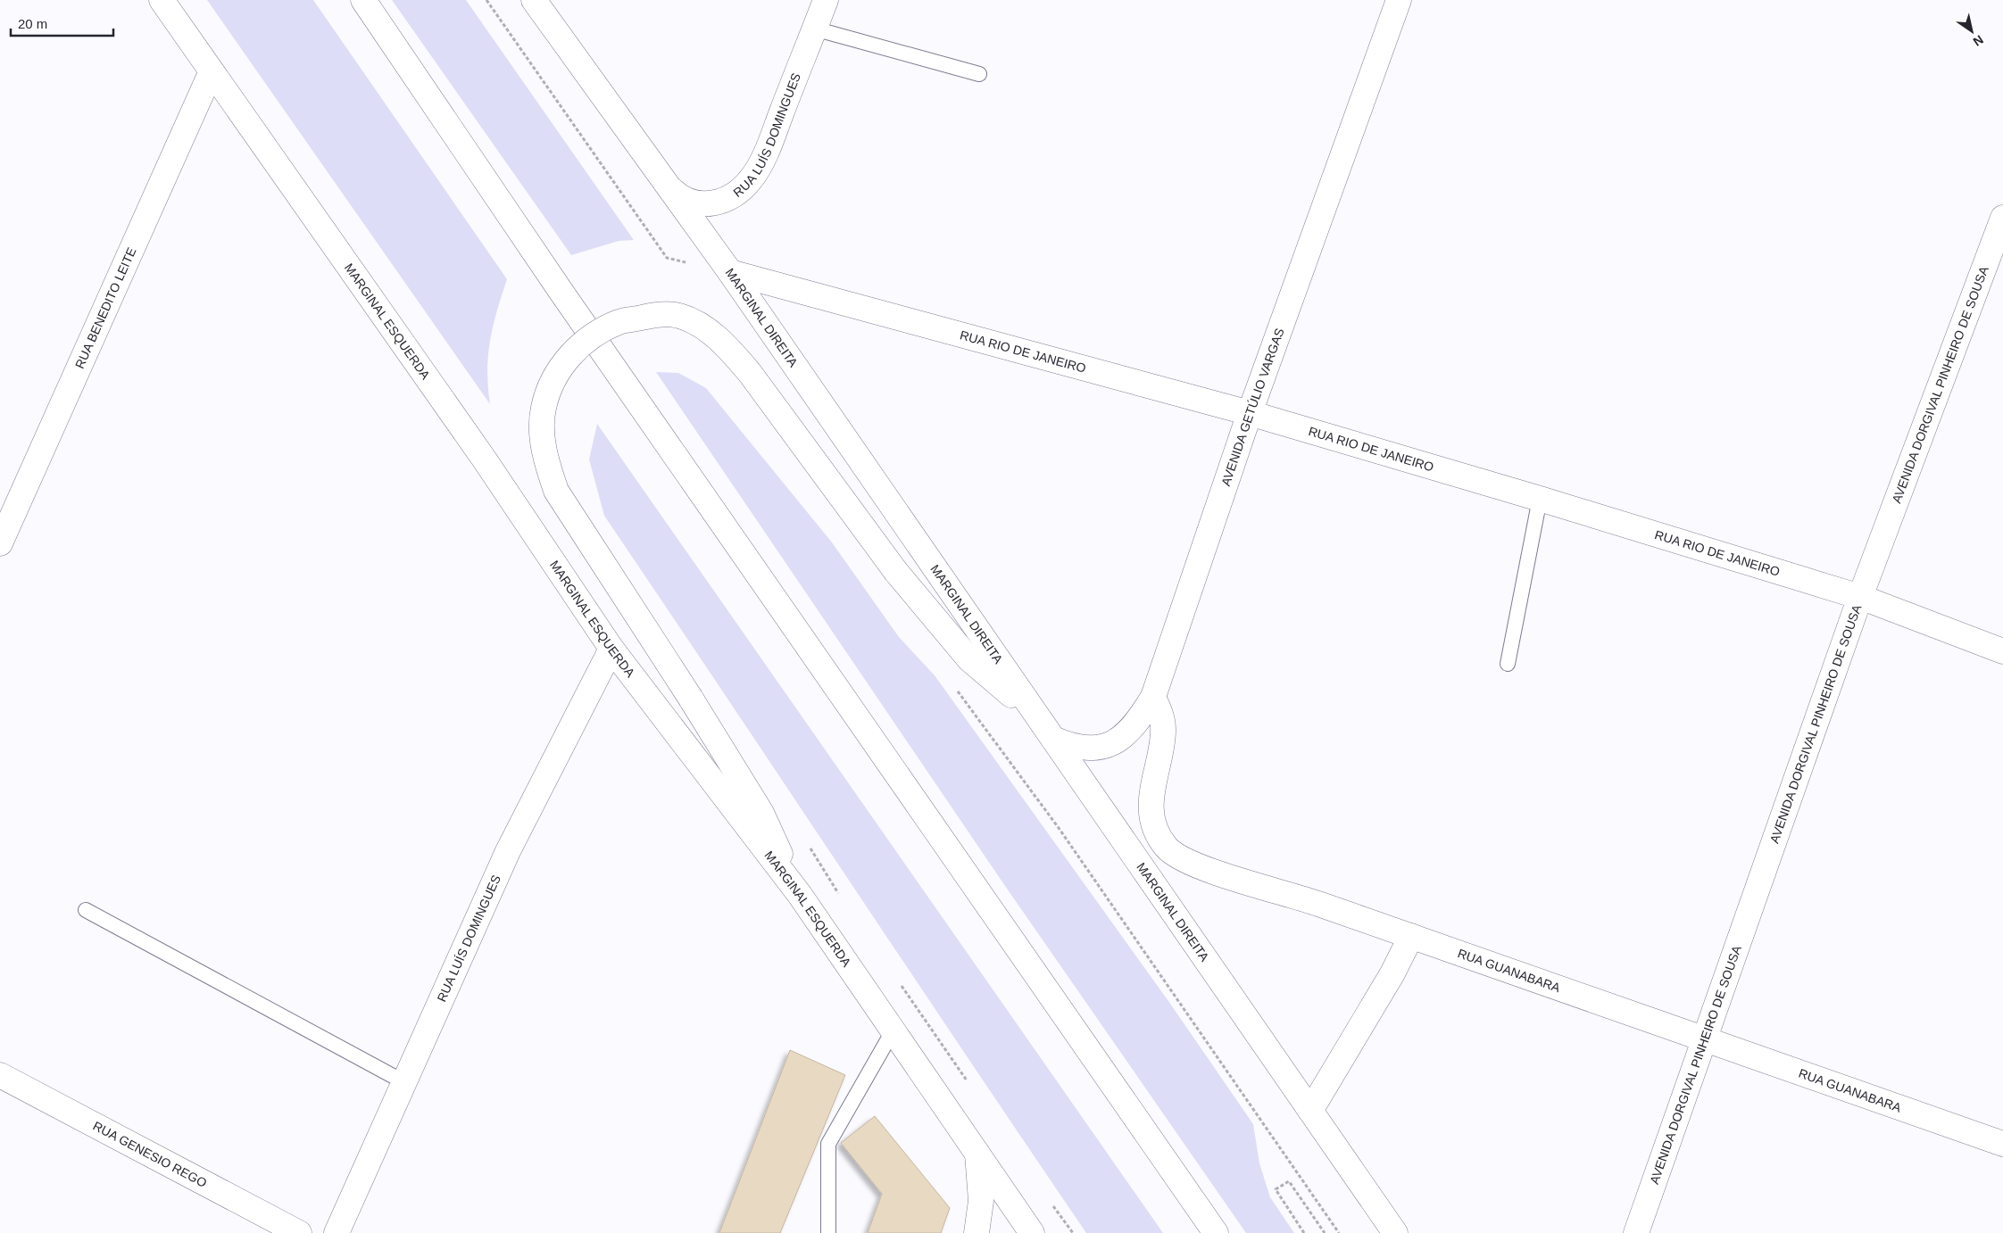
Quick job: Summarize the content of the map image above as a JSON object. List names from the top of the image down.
{
  "streets": {
    "main road": [
      "RUA LUÍS DOMINGUES",
      "RUA BENEDITO LEITE",
      "MARGINAL DIREITA",
      "MARGINAL ESQUERDA",
      "RUA RIO DE JANEIRO",
      "AVENIDA DORGIVAL PINHEIRO DE SOUSA",
      "AVENIDA GETÚLIO VARGAS",
      "RUA GUANABARA",
      "RUA GENESIO REGO"
    ]
  },
  "crossings": [
    ["RUA LUÍS DOMINGUES", "MARGINAL DIREITA"],
    ["RUA LUÍS DOMINGUES", "MARGINAL ESQUERDA"],
    ["RUA BENEDITO LEITE", "MARGINAL ESQUERDA"],
    ["MARGINAL DIREITA", "RUA RIO DE JANEIRO"],
    ["MARGINAL DIREITA", "AVENIDA GETÚLIO VARGAS"],
    ["RUA RIO DE JANEIRO", "AVENIDA DORGIVAL PINHEIRO DE SOUSA"],
    ["RUA RIO DE JANEIRO", "AVENIDA GETÚLIO VARGAS"],
    ["AVENIDA DORGIVAL PINHEIRO DE SOUSA", "RUA GUANABARA"],
    ["AVENIDA GETÚLIO VARGAS", "RUA GUANABARA"]
  ],
  "scale_bar": "20 m",
  "north": "bottom right"
}
